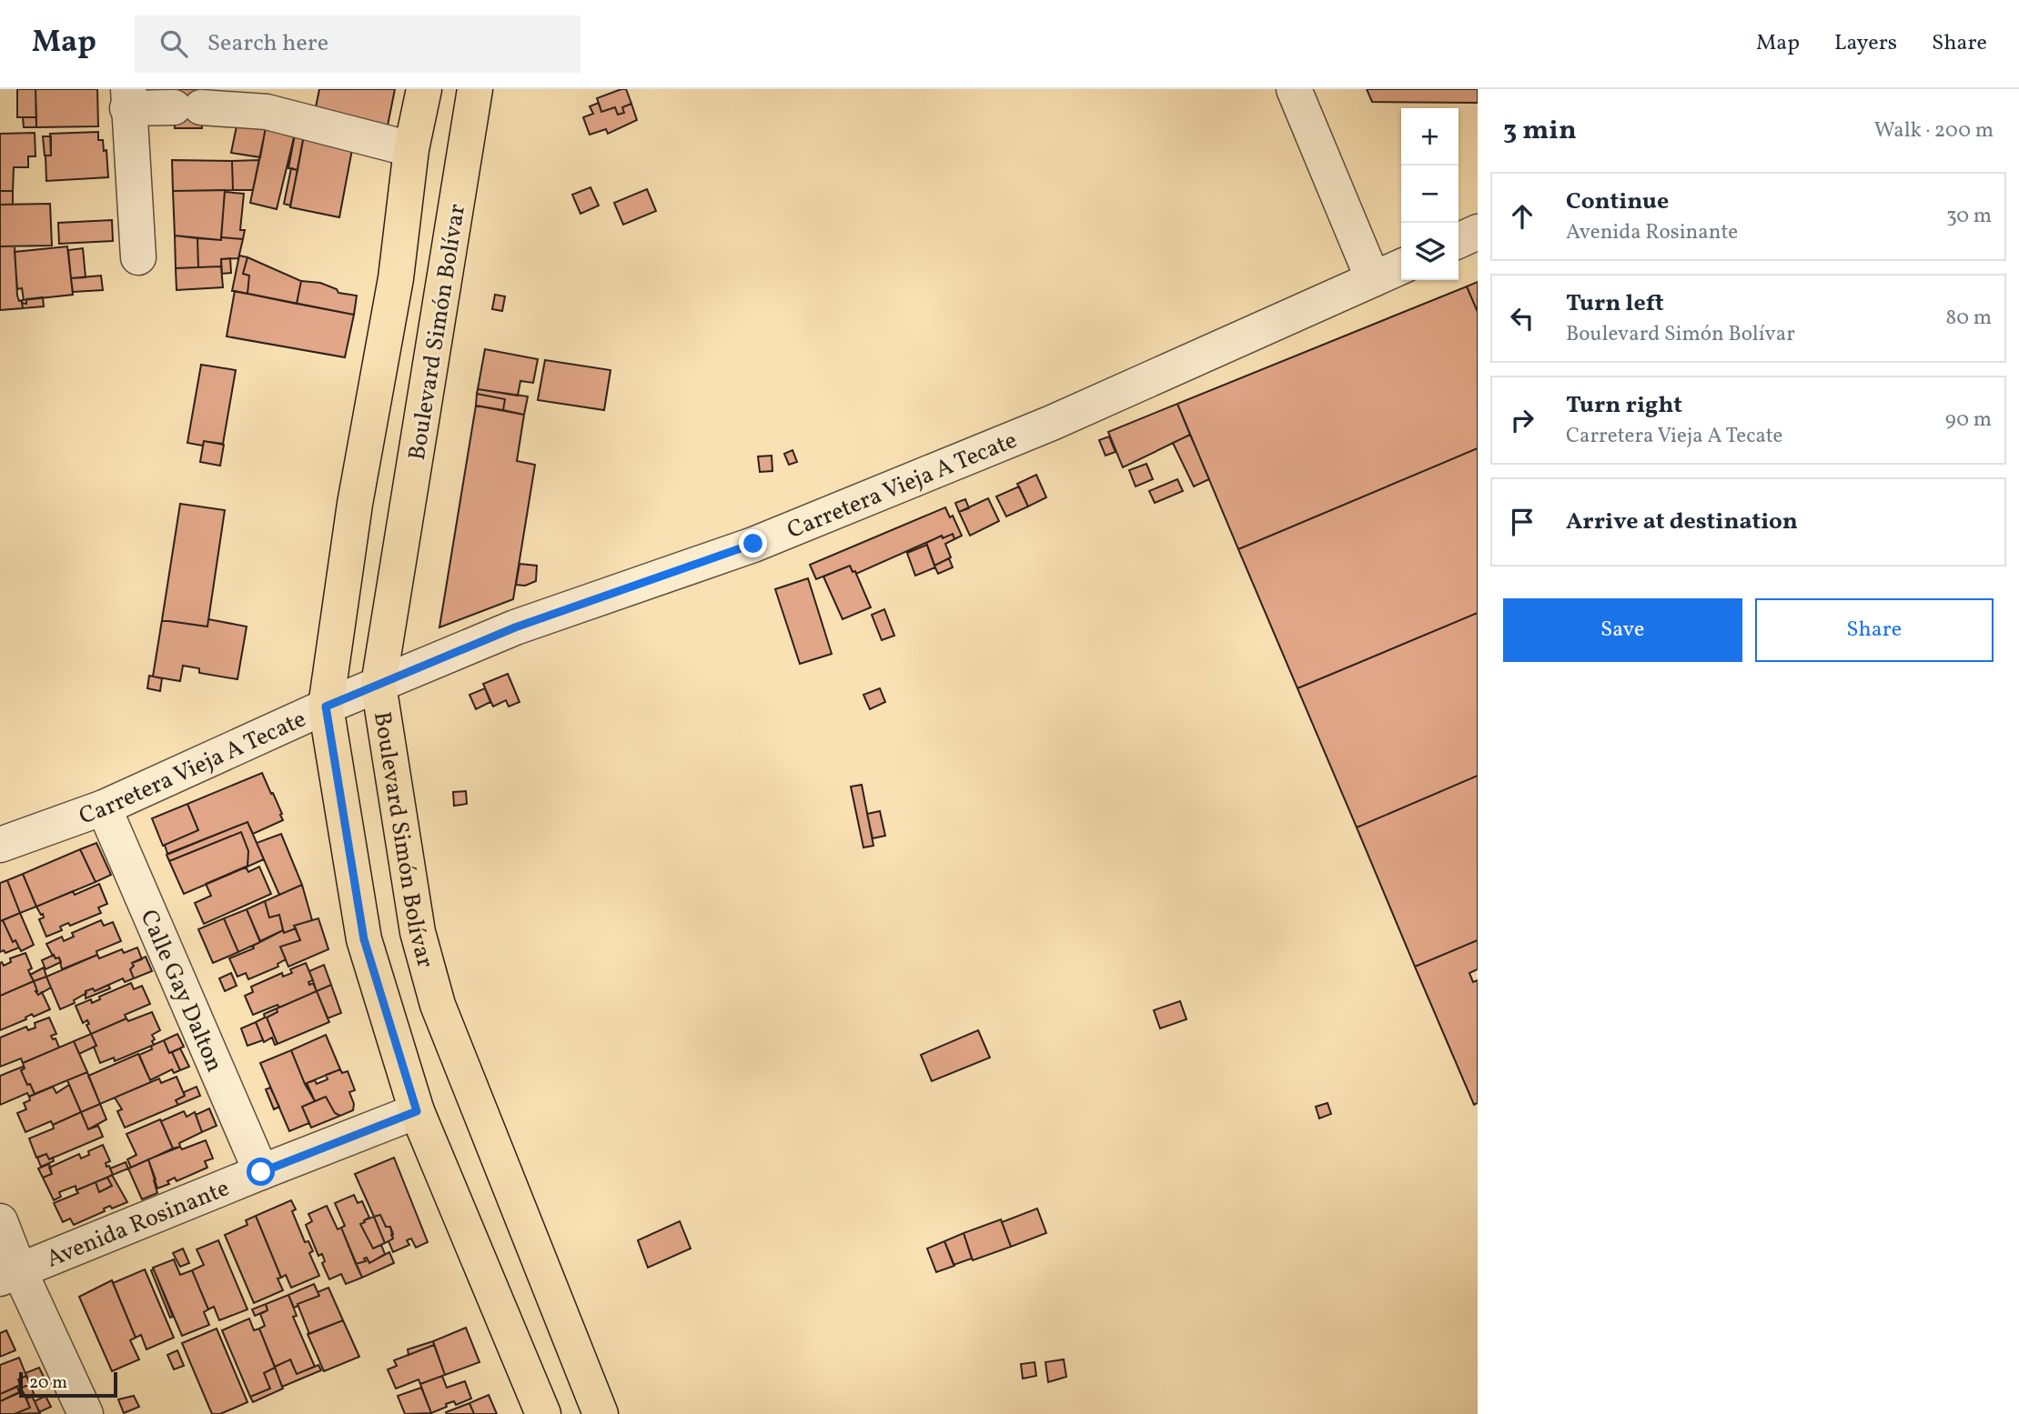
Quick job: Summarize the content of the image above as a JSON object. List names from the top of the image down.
{
  "streets": {
    "main road": ["Boulevard Simón Bolívar"],
    "street": ["Carretera Vieja A Tecate", "Calle Gay Dalton", "Avenida Rosinante"]
  },
  "crossings": [
    ["Boulevard Simón Bolívar", "Carretera Vieja A Tecate"],
    ["Boulevard Simón Bolívar", "Avenida Rosinante"],
    ["Carretera Vieja A Tecate", "Calle Gay Dalton"],
    ["Calle Gay Dalton", "Avenida Rosinante"]
  ],
  "scale_bar": "20 m",
  "page": {
    "header": "Map",
    "search": "Search here",
    "nav": ["Map", "Layers", "Share"],
    "heading": ["3 min", "Walk · 200 m"],
    "map_buttons": ["+", "−"],
    "list": [
      ["Continue", "Avenida Rosinante", "30 m"],
      ["Turn left", "Boulevard Simón Bolívar", "80 m"],
      ["Turn right", "Carretera Vieja A Tecate", "90 m"],
      "Arrive at destination"
    ],
    "buttons": ["Save", "Share"],
    "scale": "20 m"
  }
}
